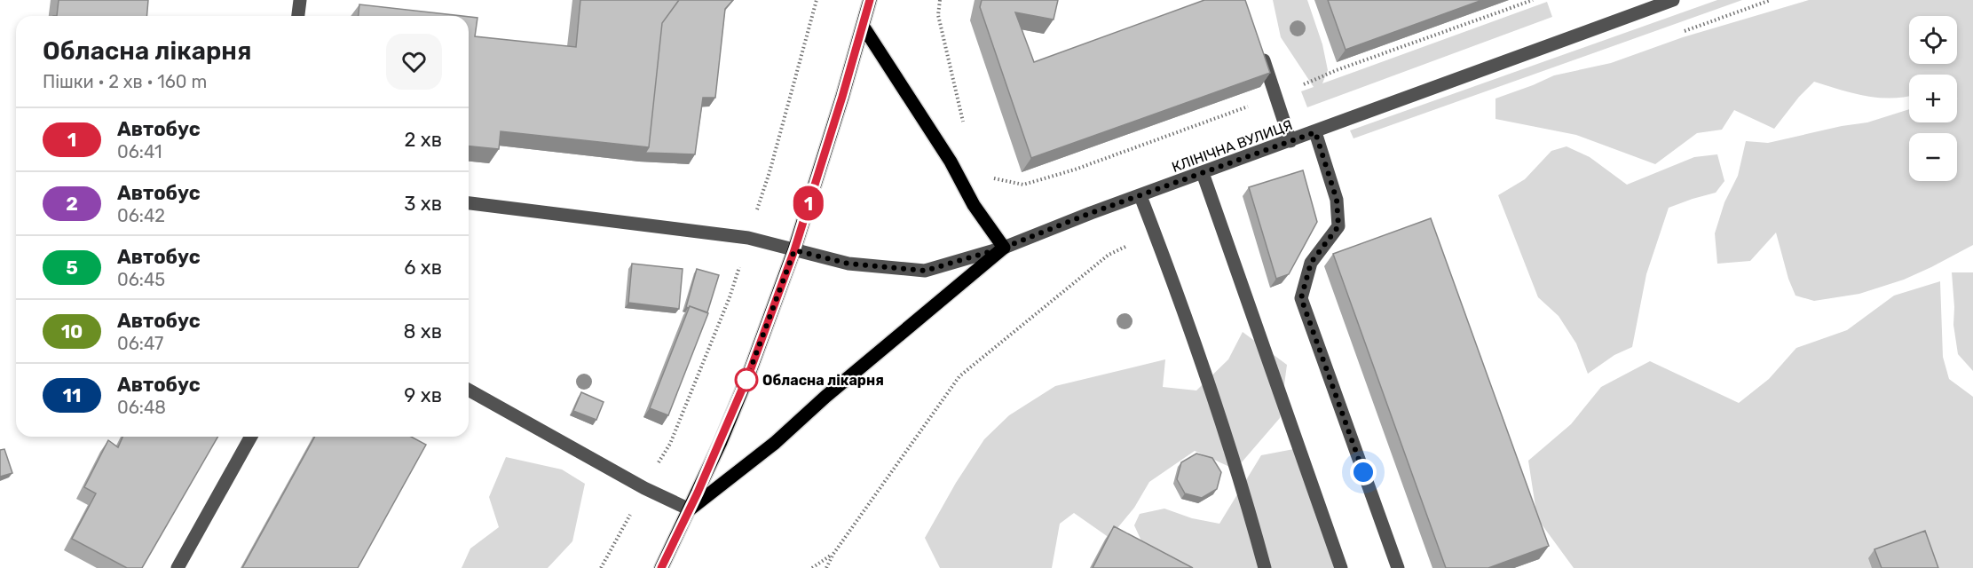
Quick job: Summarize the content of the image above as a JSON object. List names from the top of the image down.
{
  "streets": {
    "street": ["КЛІНІЧНА ВУЛИЦЯ"]
  },
  "places": ["Обласна лікарня"],
  "lines": ["bus line 1"],
  "page": {
    "on_map": "1",
    "map_buttons": ["+", "−"],
    "heading": ["Обласна лікарня", "Пішки · 2 хв · 160 m"],
    "list": [
      {
        "mark": "1",
        "name": "Автобус",
        "note": "06:41",
        "value": "2 хв"
      },
      {
        "mark": "2",
        "name": "Автобус",
        "note": "06:42",
        "value": "3 хв"
      },
      {
        "mark": "5",
        "name": "Автобус",
        "note": "06:45",
        "value": "6 хв"
      },
      {
        "mark": "10",
        "name": "Автобус",
        "note": "06:47",
        "value": "8 хв"
      },
      {
        "mark": "11",
        "name": "Автобус",
        "note": "06:48",
        "value": "9 хв"
      }
    ]
  }
}
